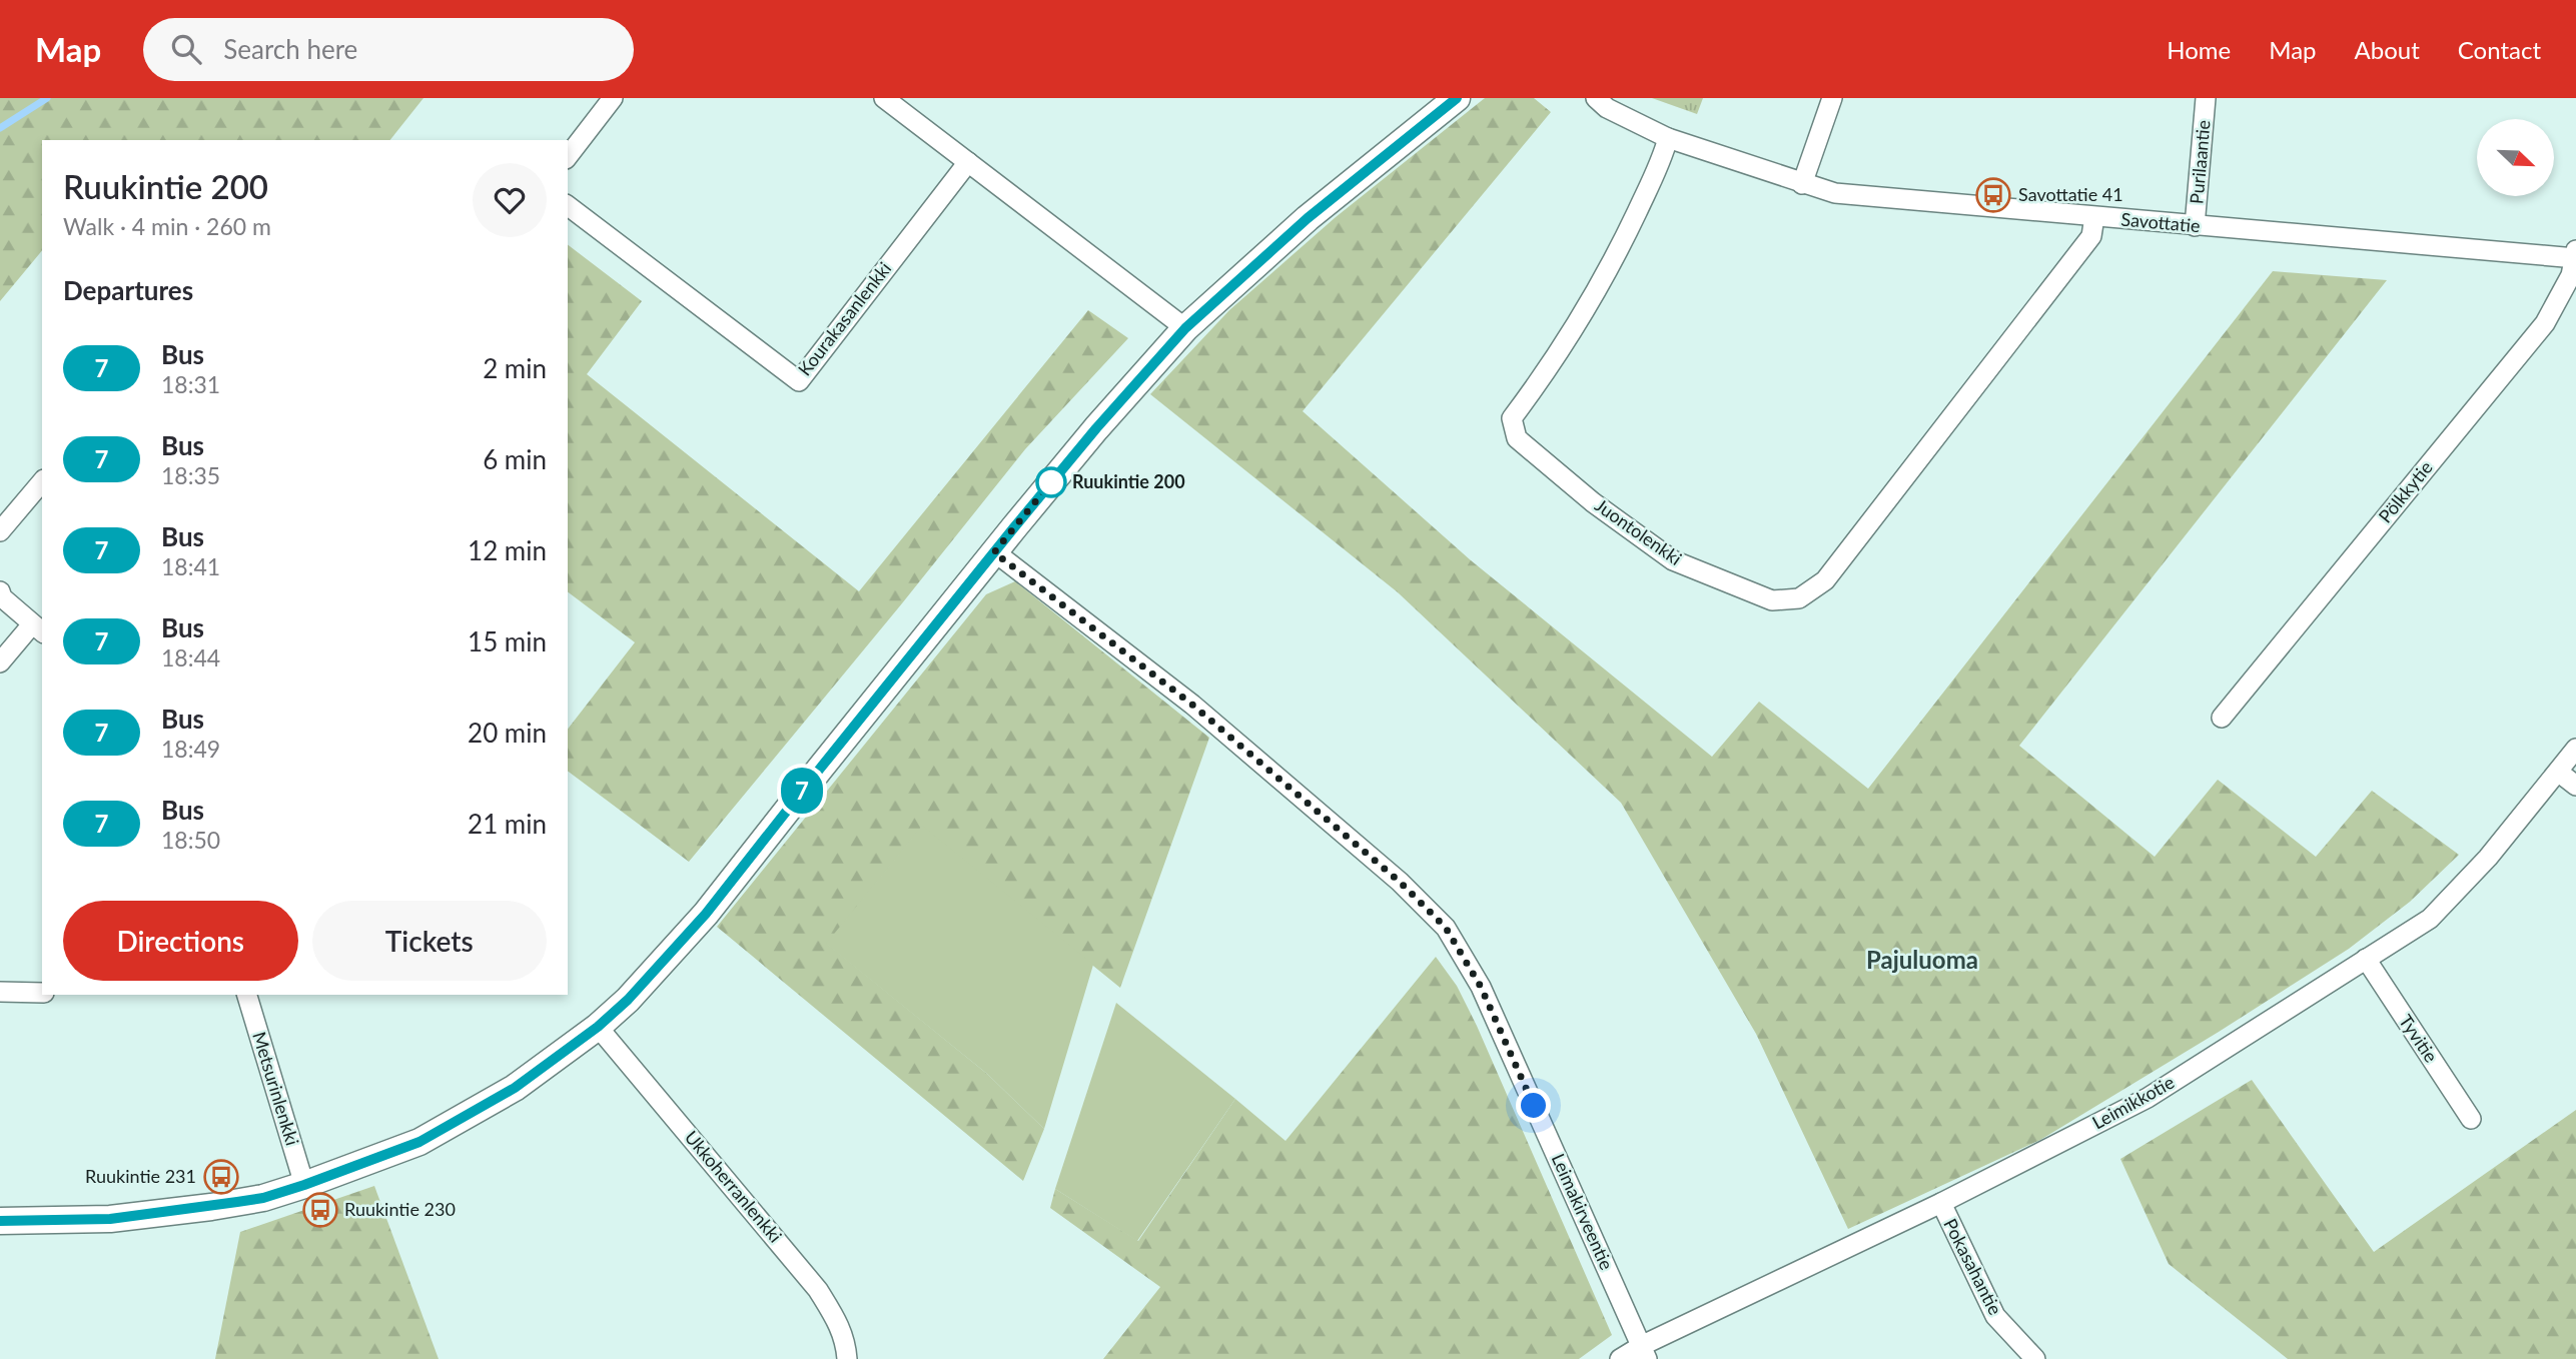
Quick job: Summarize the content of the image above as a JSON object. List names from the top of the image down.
{
  "streets": {
    "street": [
      "Purilaantie",
      "Savottatie",
      "Kourakasanlenkki",
      "Pölkkytie",
      "Juontolenkki",
      "Tyvitie",
      "Metsurinlenkki",
      "Leimikkotie",
      "Ukkoherranlenkki",
      "Leimakirveentie",
      "Pokasahantie"
    ]
  },
  "crossings": [
    ["Purilaantie", "Savottatie"],
    ["Savottatie", "Pölkkytie"],
    ["Savottatie", "Juontolenkki"],
    ["Tyvitie", "Leimikkotie"],
    ["Leimikkotie", "Leimakirveentie"],
    ["Leimikkotie", "Pokasahantie"]
  ],
  "districts": ["Pajuluoma"],
  "places": {
    "bus stop": ["Savottatie 41", "Ruukintie 231", "Ruukintie 230"],
    "other": ["Ruukintie 200"]
  },
  "lines": ["bus line 7"],
  "north": "bottom right",
  "page": {
    "header": "Map",
    "search": "Search here",
    "nav": [
      "Home",
      "Map",
      "About",
      "Contact"
    ],
    "on_map": "7",
    "heading": [
      ["Ruukintie 200", "Walk · 4 min · 260 m"],
      "Departures"
    ],
    "list": [
      {
        "mark": "7",
        "name": "Bus",
        "note": "18:31",
        "value": "2 min"
      },
      {
        "mark": "7",
        "name": "Bus",
        "note": "18:35",
        "value": "6 min"
      },
      {
        "mark": "7",
        "name": "Bus",
        "note": "18:41",
        "value": "12 min"
      },
      {
        "mark": "7",
        "name": "Bus",
        "note": "18:44",
        "value": "15 min"
      },
      {
        "mark": "7",
        "name": "Bus",
        "note": "18:49",
        "value": "20 min"
      },
      {
        "mark": "7",
        "name": "Bus",
        "note": "18:50",
        "value": "21 min"
      }
    ],
    "buttons": ["Directions", "Tickets"]
  }
}
